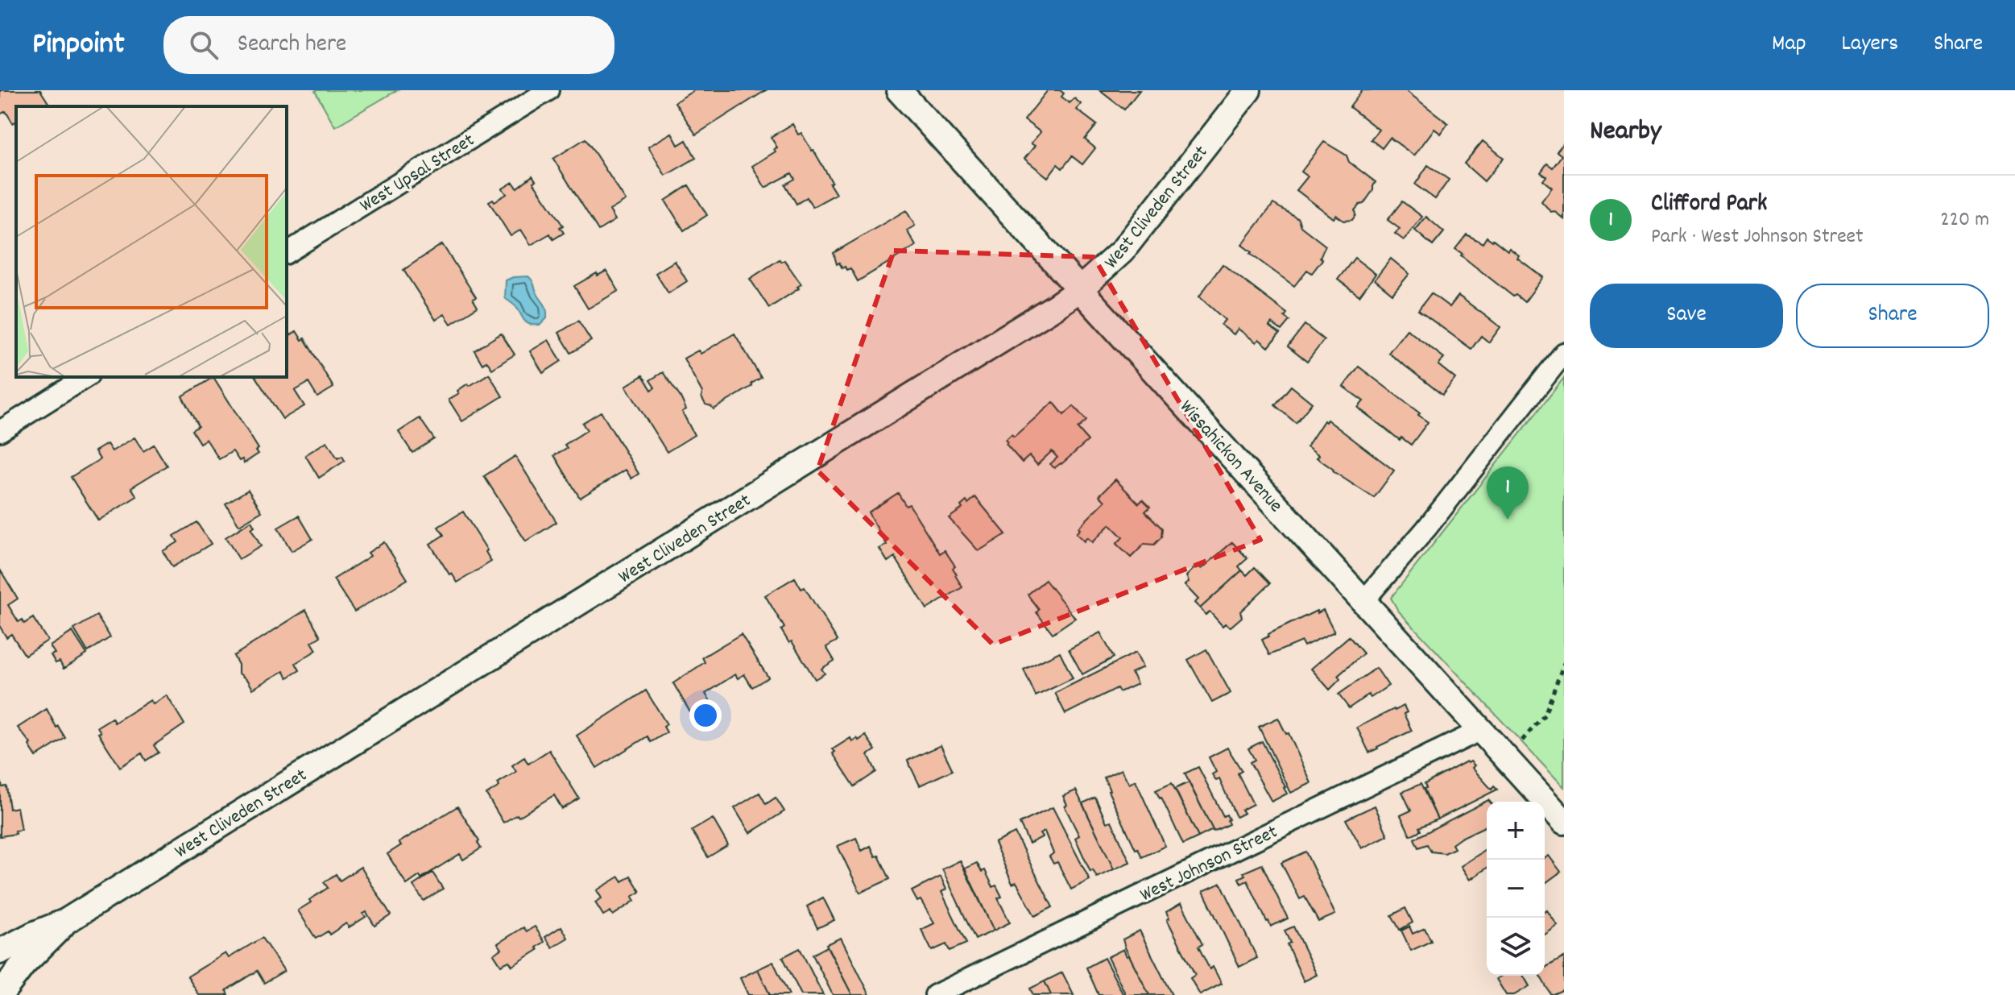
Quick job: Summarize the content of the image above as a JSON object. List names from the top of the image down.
{
  "streets": {
    "street": [
      "West Upsal Street",
      "West Cliveden Street",
      "Wissahickon Avenue",
      "West Johnson Street"
    ]
  },
  "crossings": [
    ["West Cliveden Street", "Wissahickon Avenue"],
    ["Wissahickon Avenue", "West Johnson Street"]
  ],
  "page": {
    "header": "Pinpoint",
    "search": "Search here",
    "nav": ["Map", "Layers", "Share"],
    "heading": "Nearby",
    "list": [
      {
        "mark": "1",
        "name": "Clifford Park",
        "note": "Park · West Johnson Street",
        "value": "220 m"
      }
    ],
    "buttons": ["Save", "Share"],
    "pins": "1",
    "map_buttons": ["+", "−"]
  }
}
